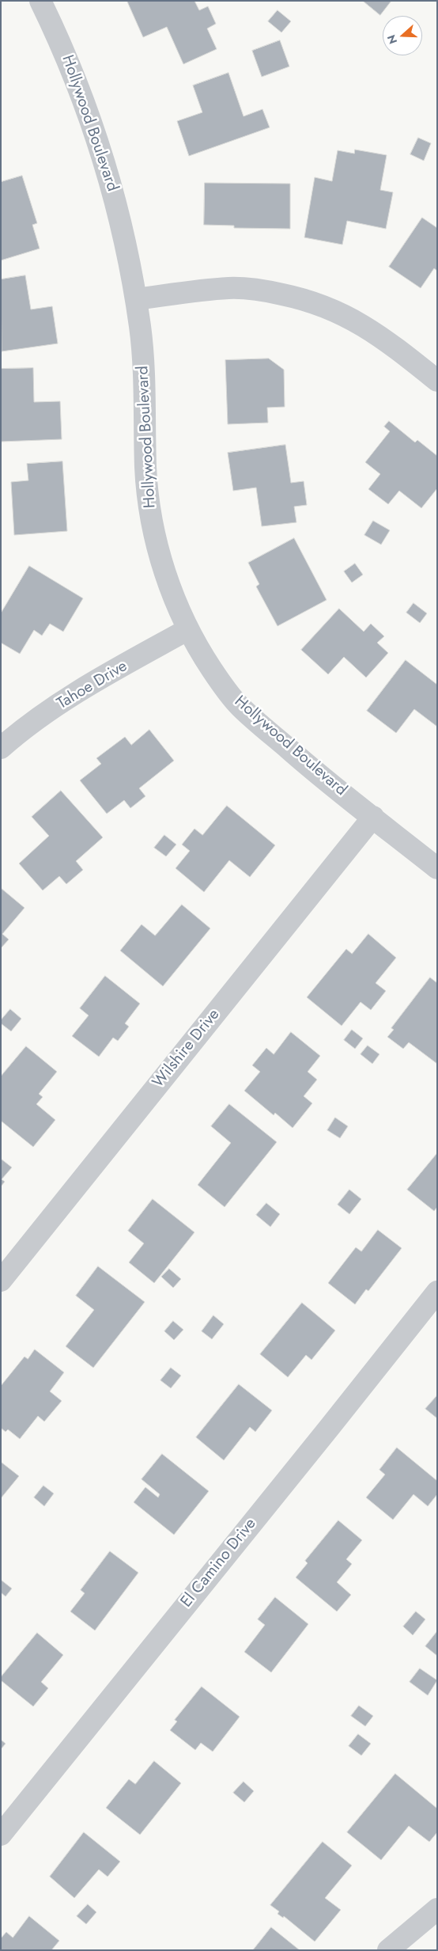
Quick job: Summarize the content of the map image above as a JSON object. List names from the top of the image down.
{
  "streets": {
    "street": [
      "Hollywood Boulevard",
      "Tahoe Drive",
      "Wilshire Drive",
      "El Camino Drive"
    ]
  },
  "crossings": [
    ["Hollywood Boulevard", "Tahoe Drive"],
    ["Hollywood Boulevard", "Wilshire Drive"]
  ],
  "north": "left"
}
